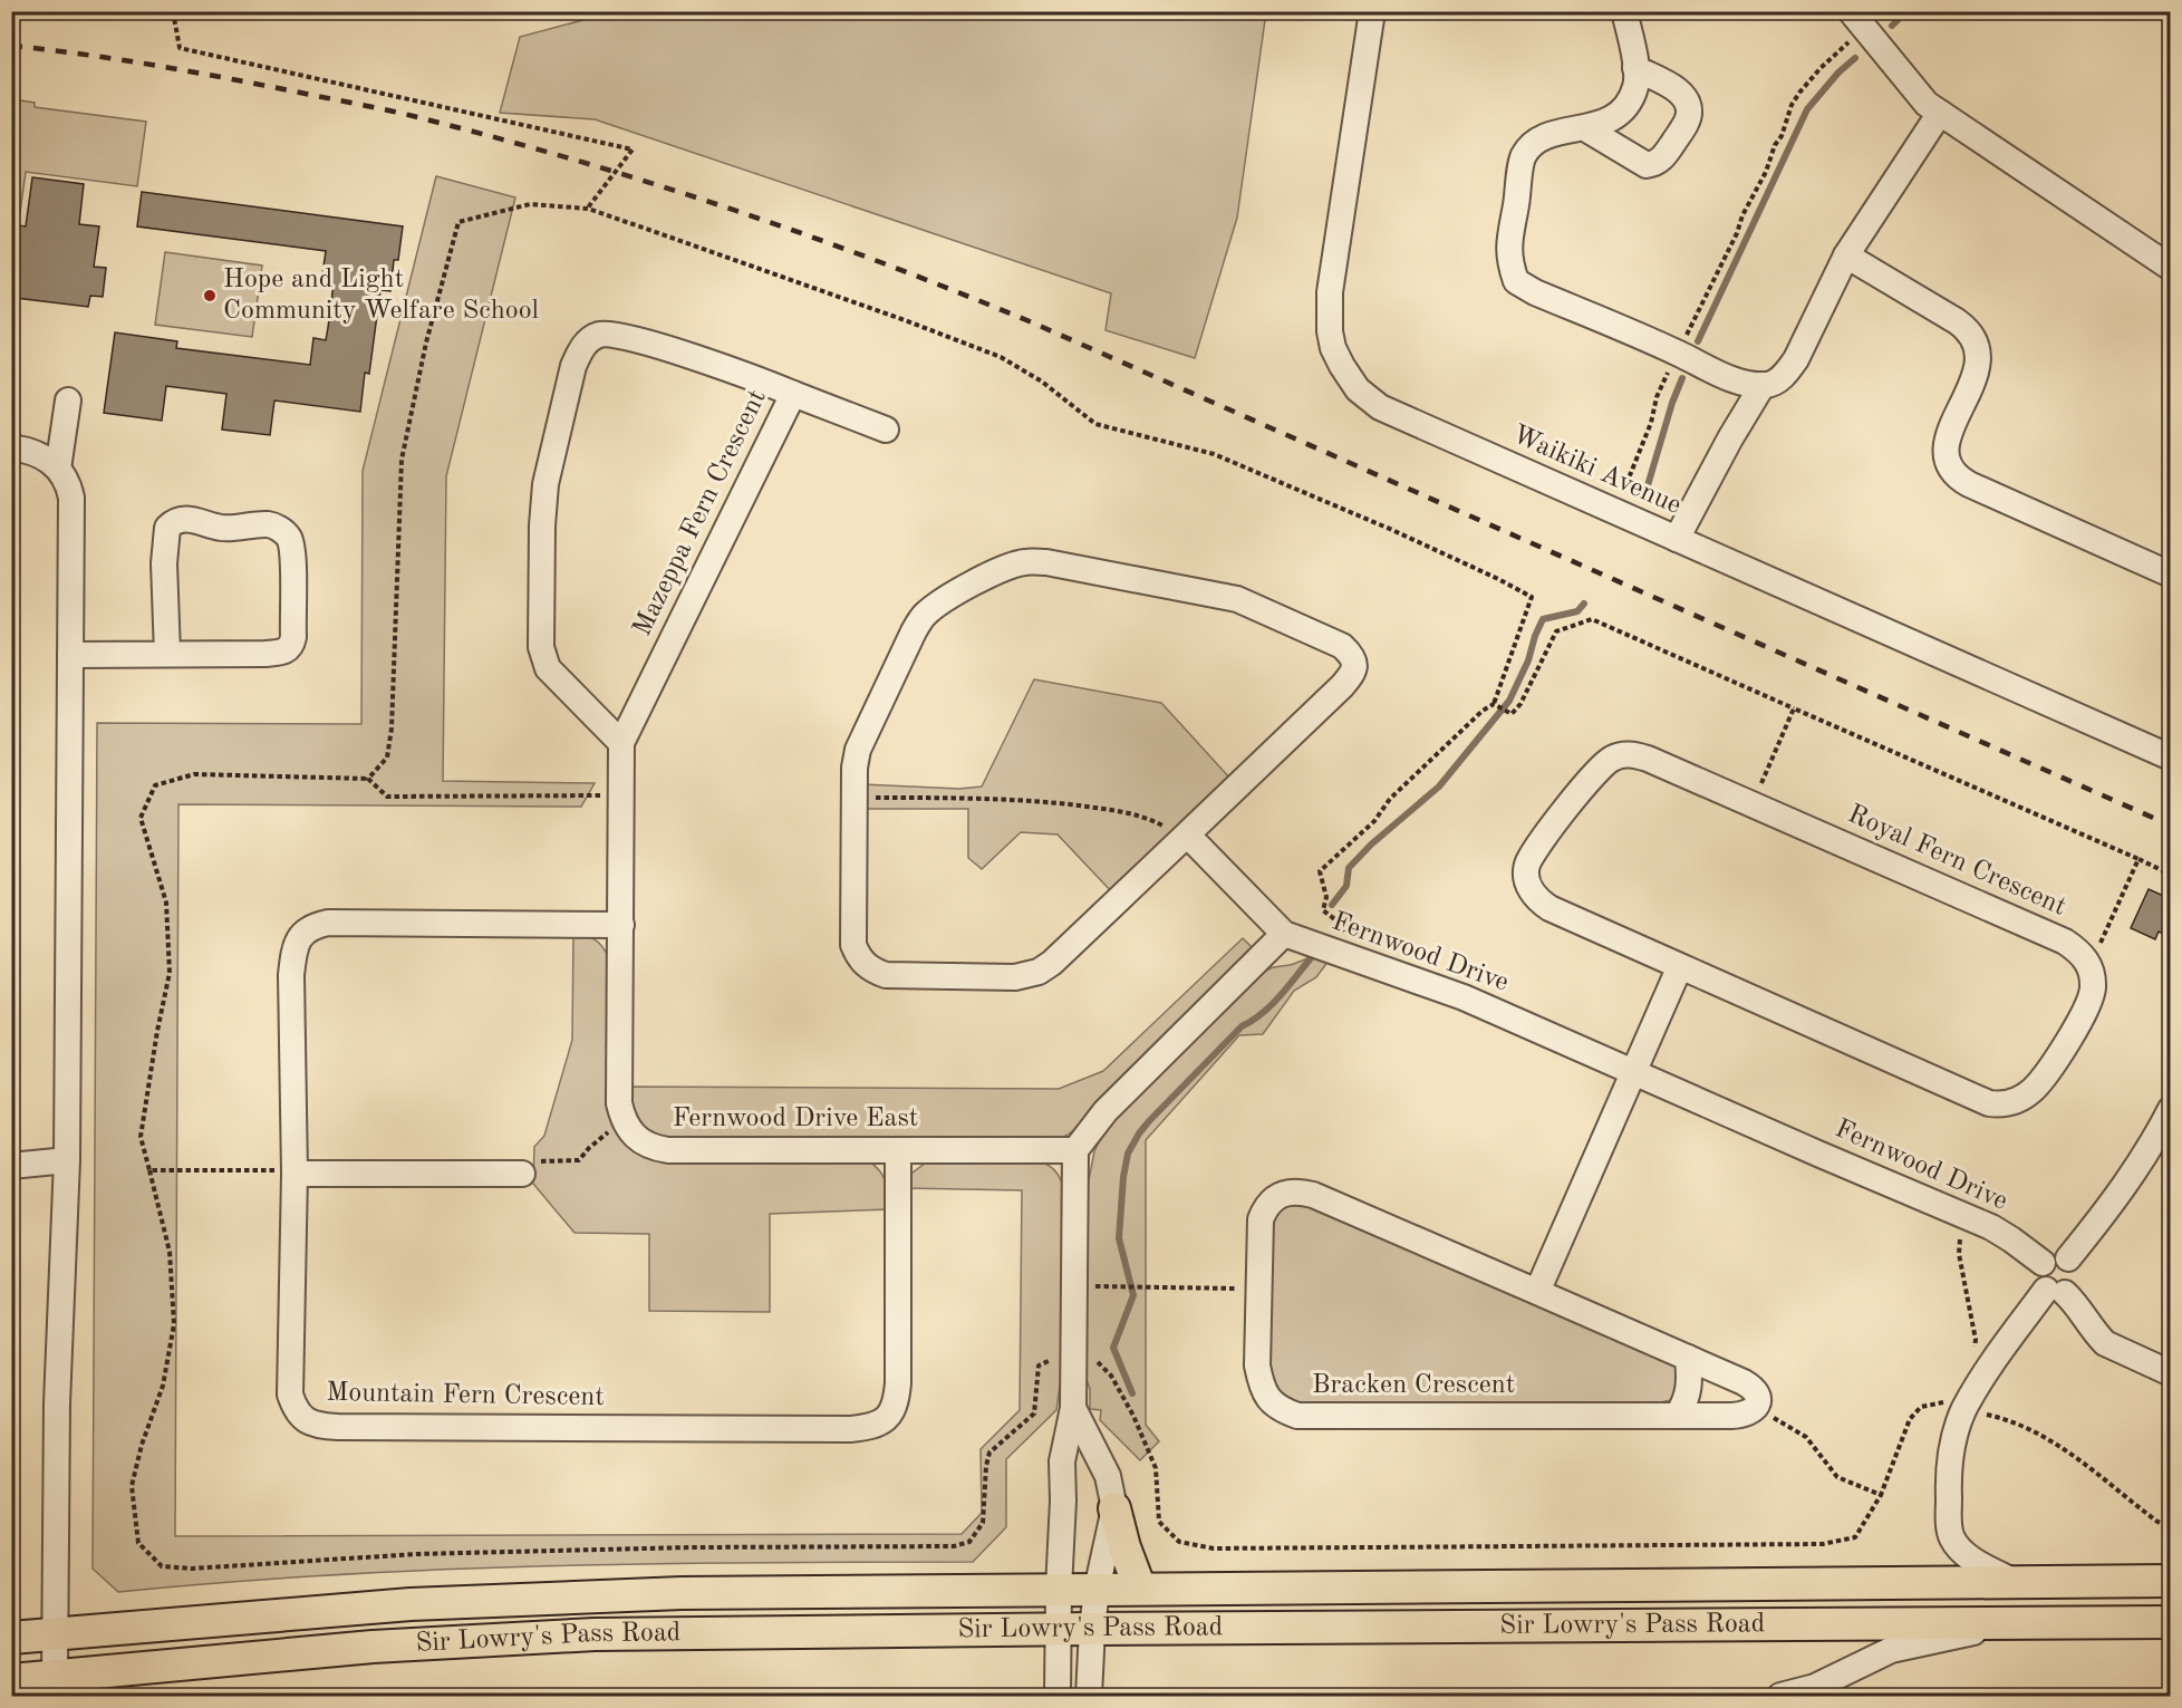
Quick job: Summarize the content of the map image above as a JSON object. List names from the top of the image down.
{
  "streets": {
    "main road": ["Sir Lowry's Pass Road"],
    "street": [
      "Waikiki Avenue",
      "Mazeppa Fern Crescent",
      "Royal Fern Crescent",
      "Fernwood Drive",
      "Fernwood Drive East",
      "Bracken Crescent",
      "Mountain Fern Crescent"
    ]
  },
  "crossings": [
    ["Fernwood Drive East", "Mountain Fern Crescent"]
  ],
  "places": ["Hope and Light Community Welfare School"]
}
